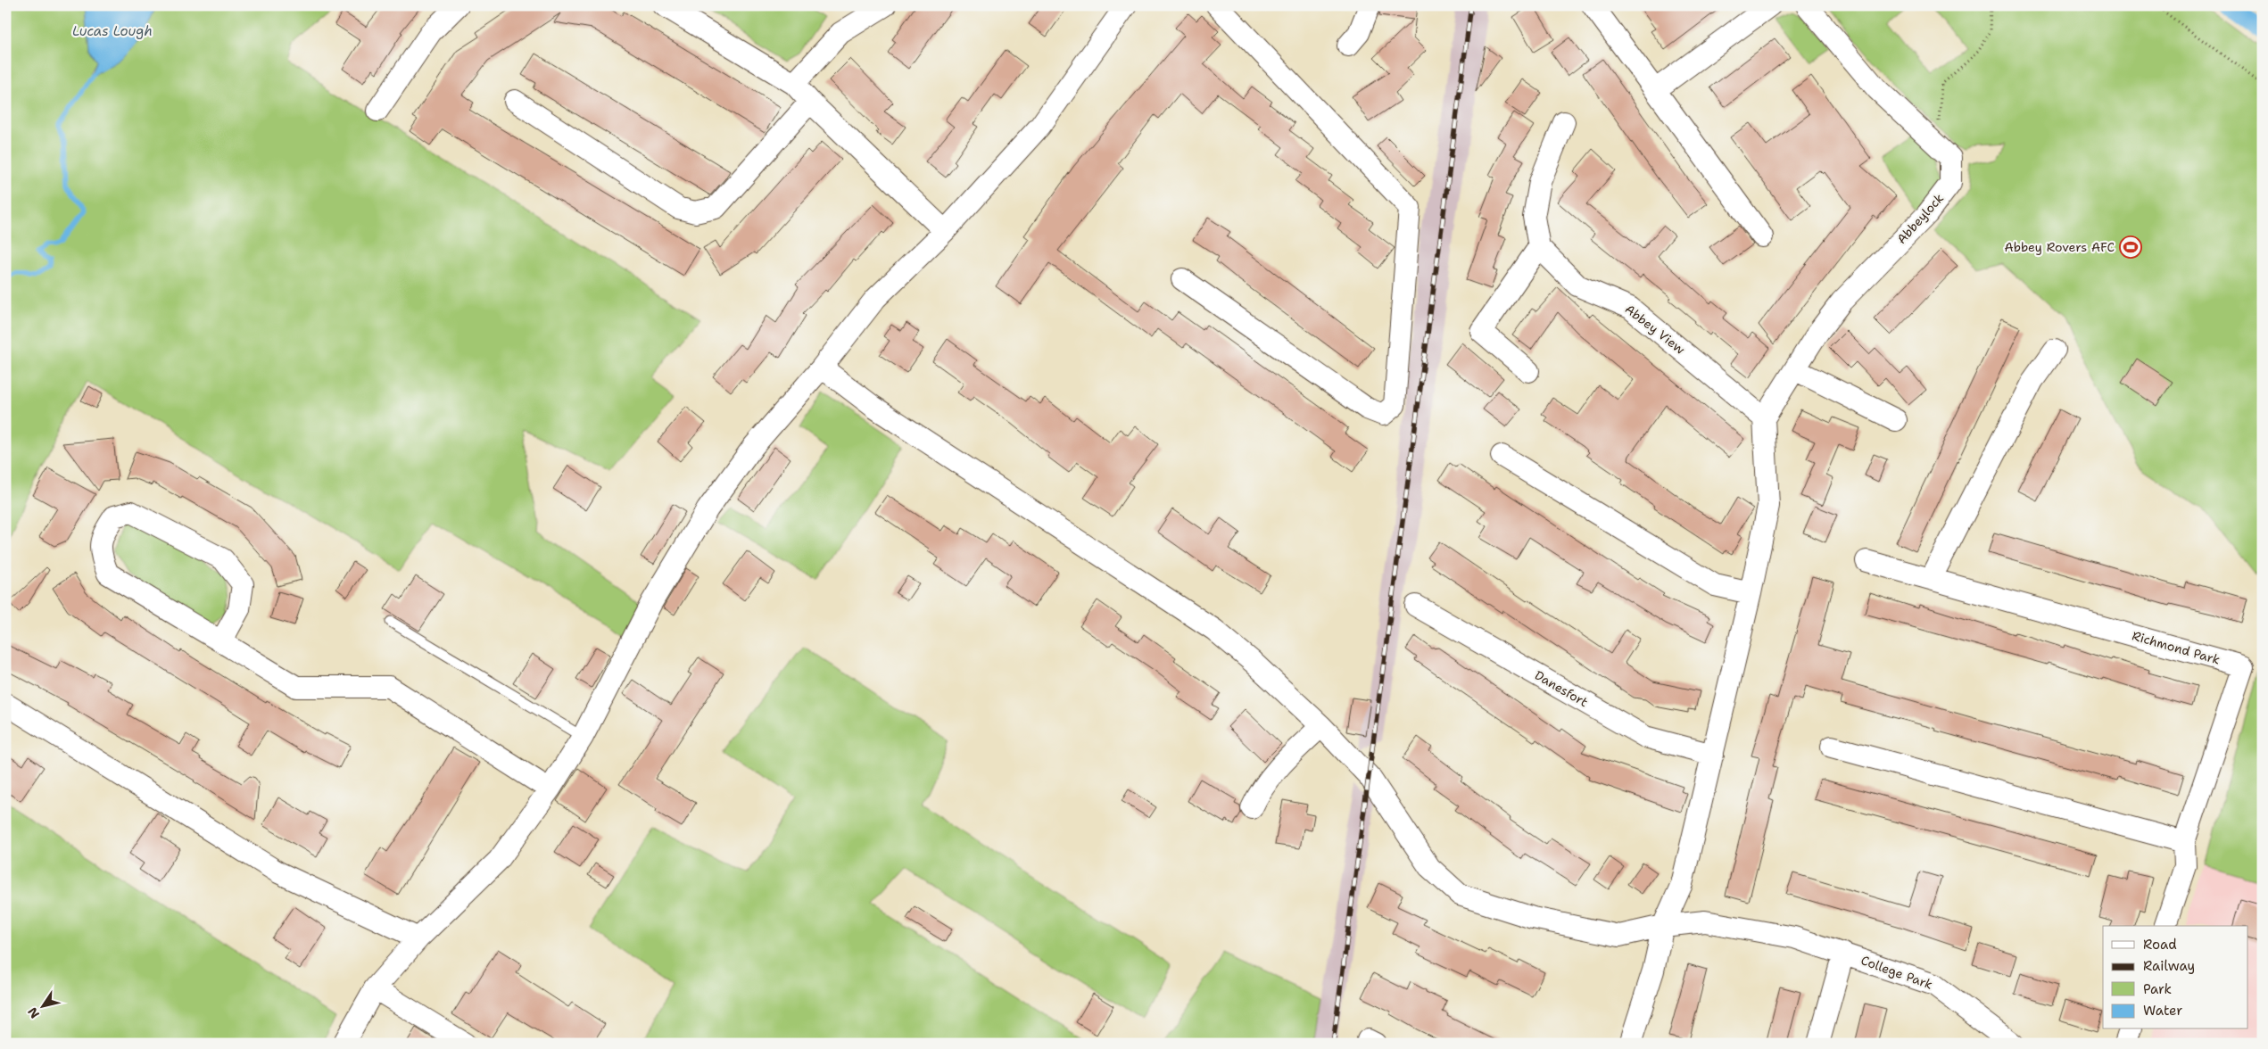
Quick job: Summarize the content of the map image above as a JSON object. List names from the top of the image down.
{
  "streets": {
    "street": [
      "Abbeylock",
      "Abbey View",
      "Richmond Park",
      "Danesfort",
      "College Park"
    ]
  },
  "crossings": [
    ["Abbeylock", "Abbey View"]
  ],
  "water": ["Lucas Lough"],
  "places": {
    "sports": ["Abbey Rovers AFC"]
  },
  "legend": [
    "Road",
    "Railway",
    "Park",
    "Water"
  ],
  "north": "bottom left"
}
